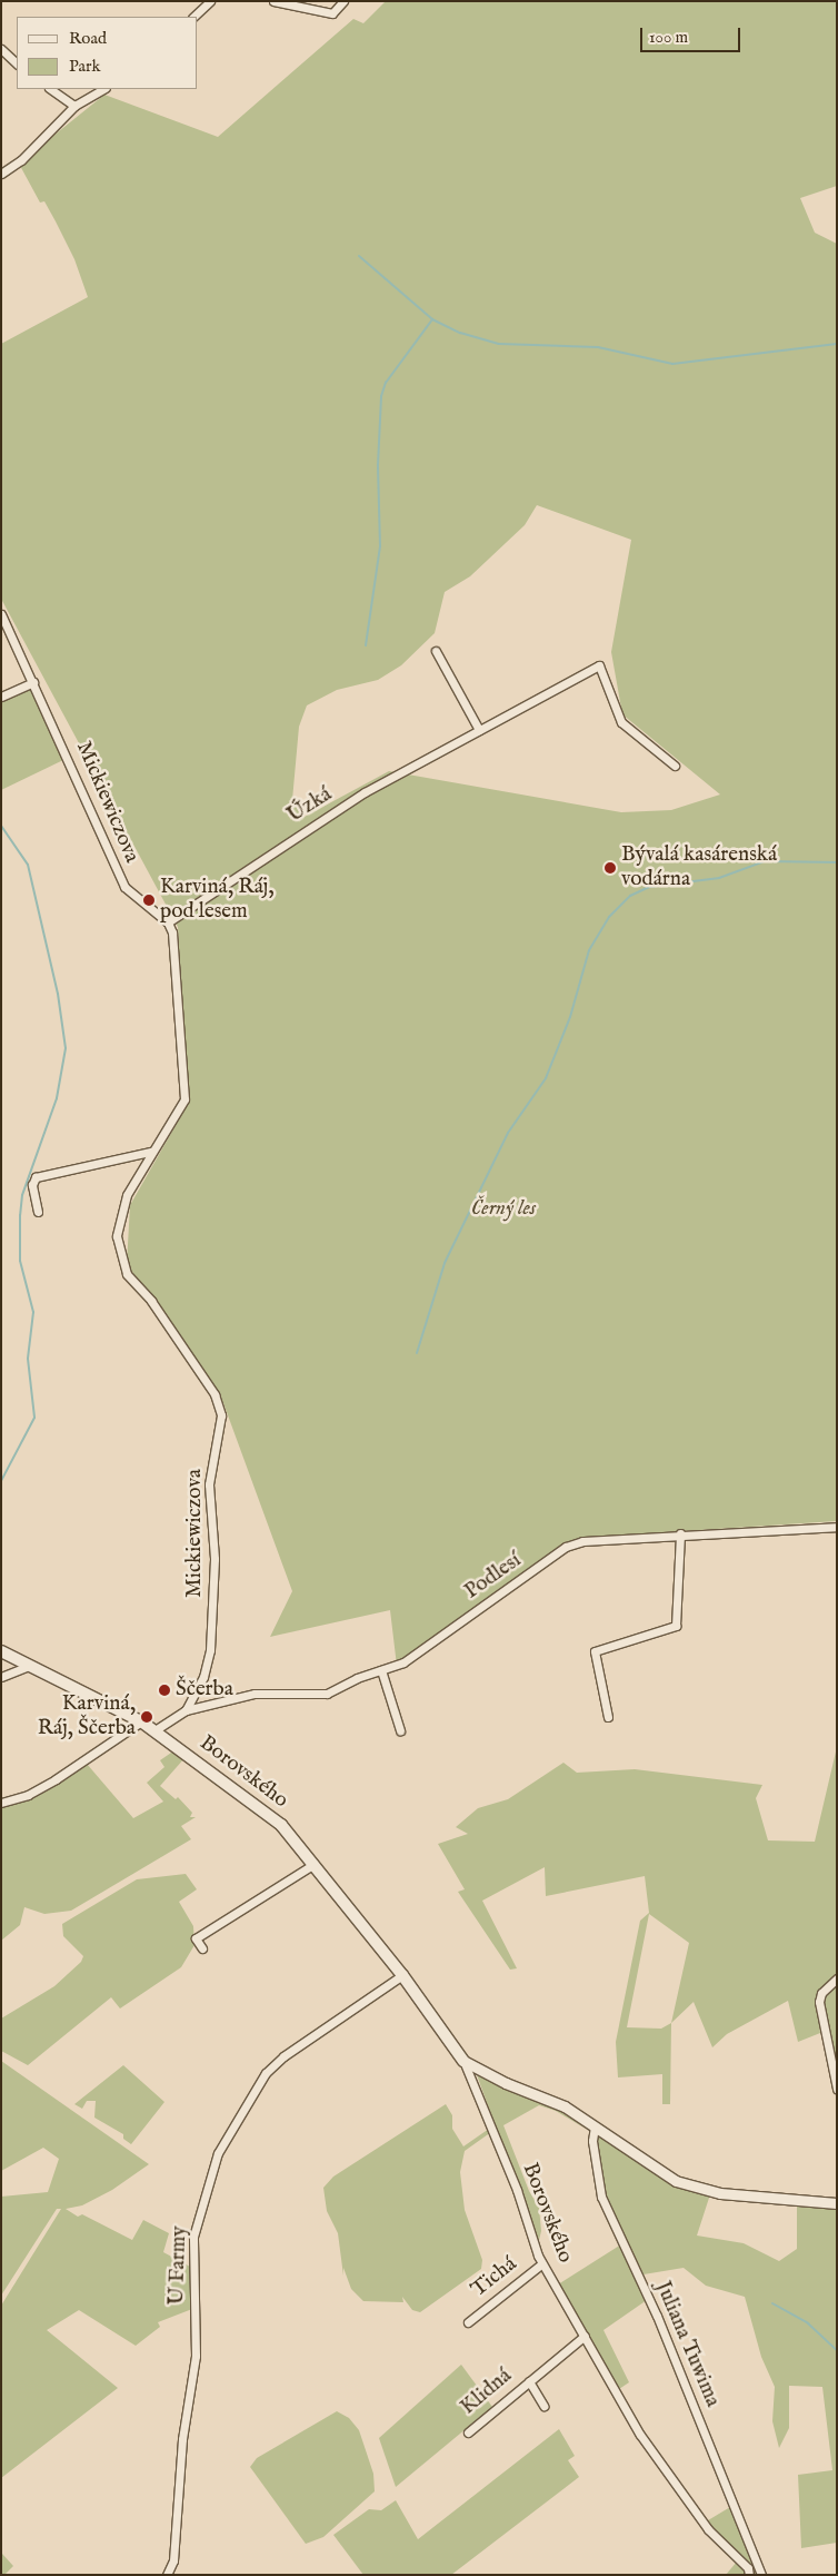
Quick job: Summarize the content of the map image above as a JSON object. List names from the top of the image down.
{
  "streets": {
    "main road": ["Borovského"],
    "street": [
      "Mickiewiczova",
      "Úzká",
      "Podlesí",
      "U Farmy",
      "Tichá",
      "Juliana Tuwima",
      "Klidná"
    ]
  },
  "crossings": [
    ["Mickiewiczova", "Úzká"],
    ["Mickiewiczova", "Podlesí"],
    ["Mickiewiczova", "Borovského"],
    ["Borovského", "U Farmy"],
    ["Borovského", "Tichá"],
    ["Borovského", "Klidná"]
  ],
  "parks": ["Černý les"],
  "places": [
    "Bývalá kasárenská vodárna",
    "Karviná, Ráj, pod lesem",
    "Ščerba",
    "Karviná, Ráj, Ščerba"
  ],
  "legend": ["Road", "Park"],
  "scale_bar": "100 m"
}
